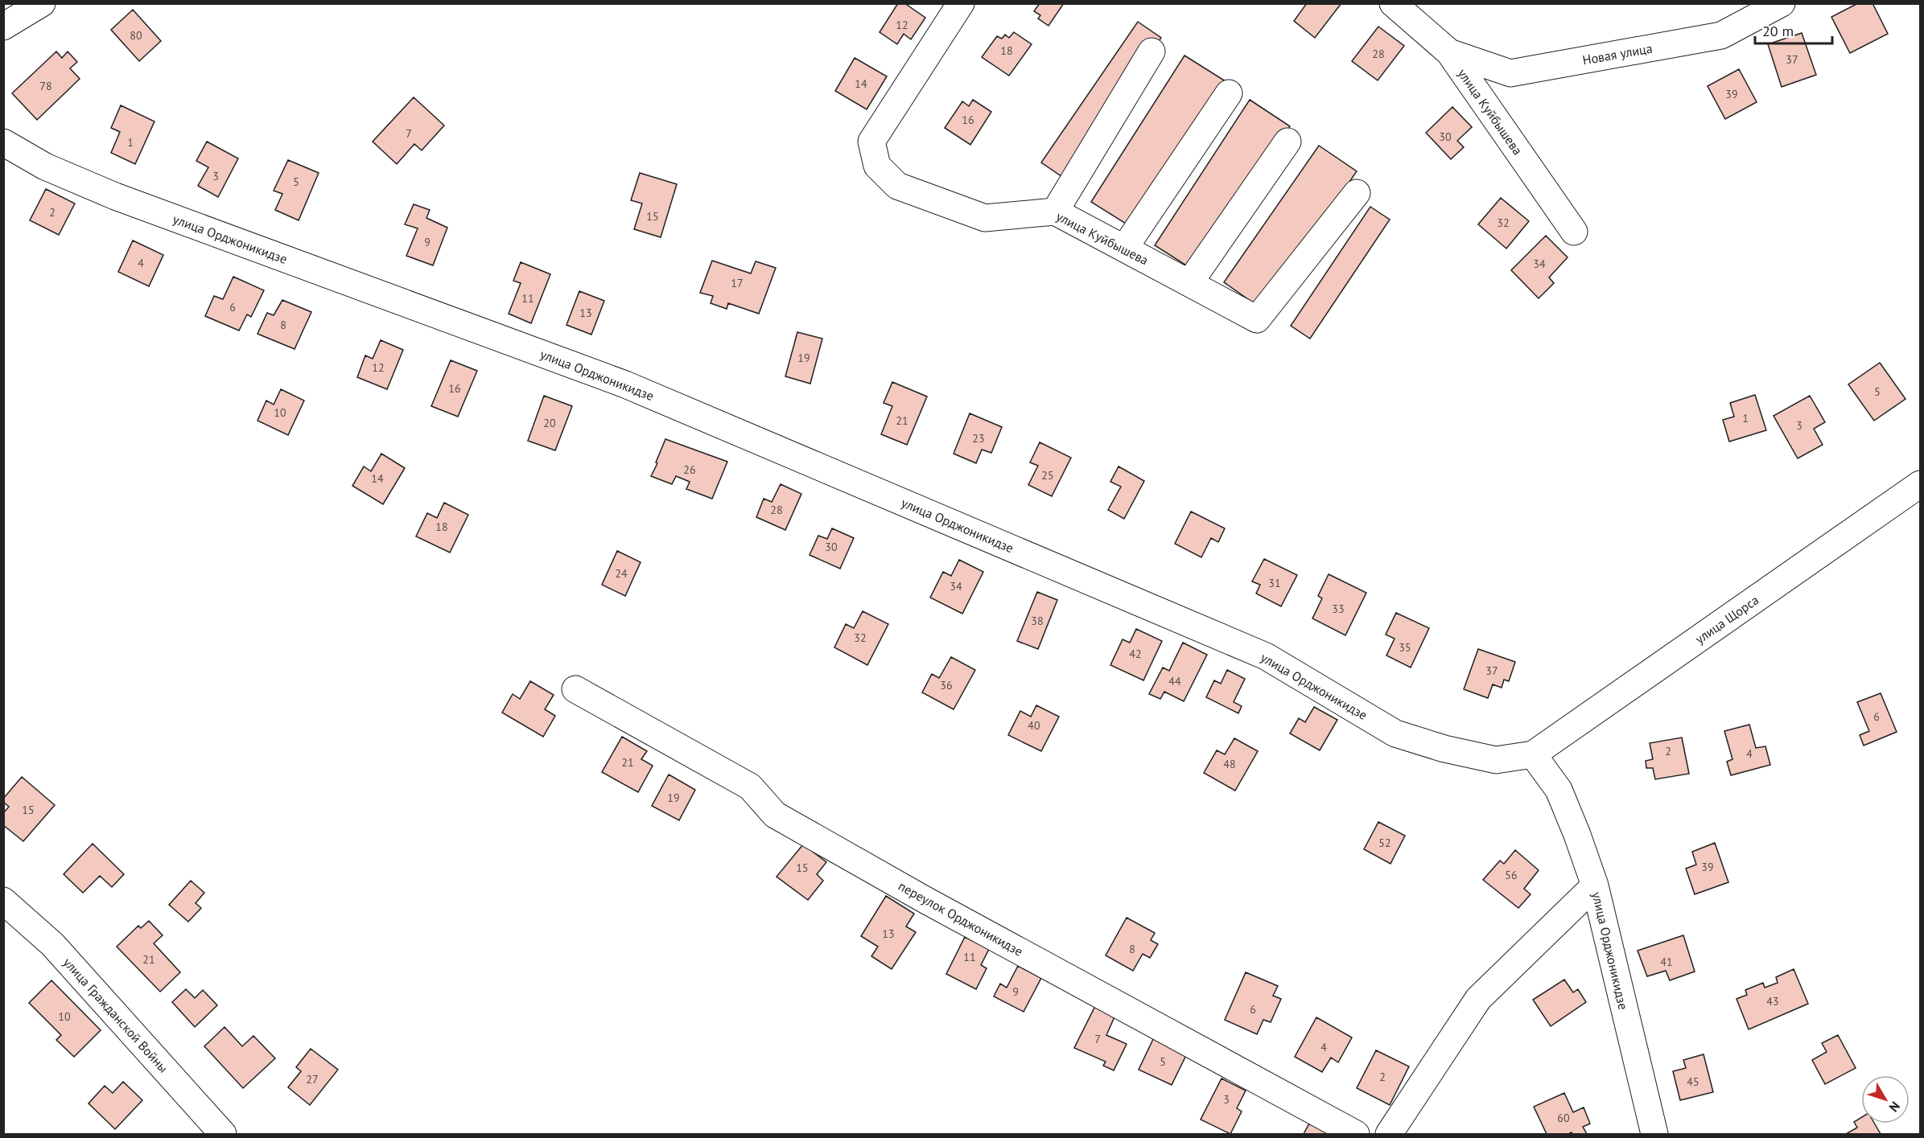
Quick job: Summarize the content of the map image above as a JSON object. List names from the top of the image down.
{
  "streets": {
    "street": [
      "Новая улица",
      "улица Куйбышева",
      "улица Орджоникидзе",
      "улица Щорса",
      "переулок Орджоникидзе",
      "улица Гражданской Войны"
    ]
  },
  "crossings": [
    ["Новая улица", "улица Куйбышева"],
    ["улица Орджоникидзе", "улица Щорса"]
  ],
  "house_numbers": [
    "12",
    "80",
    "18",
    "28",
    "37",
    "14",
    "78",
    "39",
    "16",
    "7",
    "30",
    "1",
    "3",
    "5",
    "2",
    "15",
    "32",
    "9",
    "4",
    "34",
    "17",
    "11",
    "6",
    "13",
    "8",
    "19",
    "12",
    "16",
    "5",
    "10",
    "1",
    "21",
    "20",
    "3",
    "23",
    "26",
    "25",
    "14",
    "28",
    "18",
    "30",
    "24",
    "31",
    "34",
    "33",
    "38",
    "32",
    "35",
    "42",
    "37",
    "44",
    "36",
    "6",
    "40",
    "2",
    "4",
    "21",
    "48",
    "19",
    "15",
    "52",
    "39",
    "15",
    "56",
    "13",
    "8",
    "11",
    "21",
    "41",
    "9",
    "43",
    "6",
    "10",
    "7",
    "4",
    "5",
    "2",
    "27",
    "45",
    "3",
    "60"
  ],
  "scale_bar": "20 m",
  "north": "bottom right"
}
